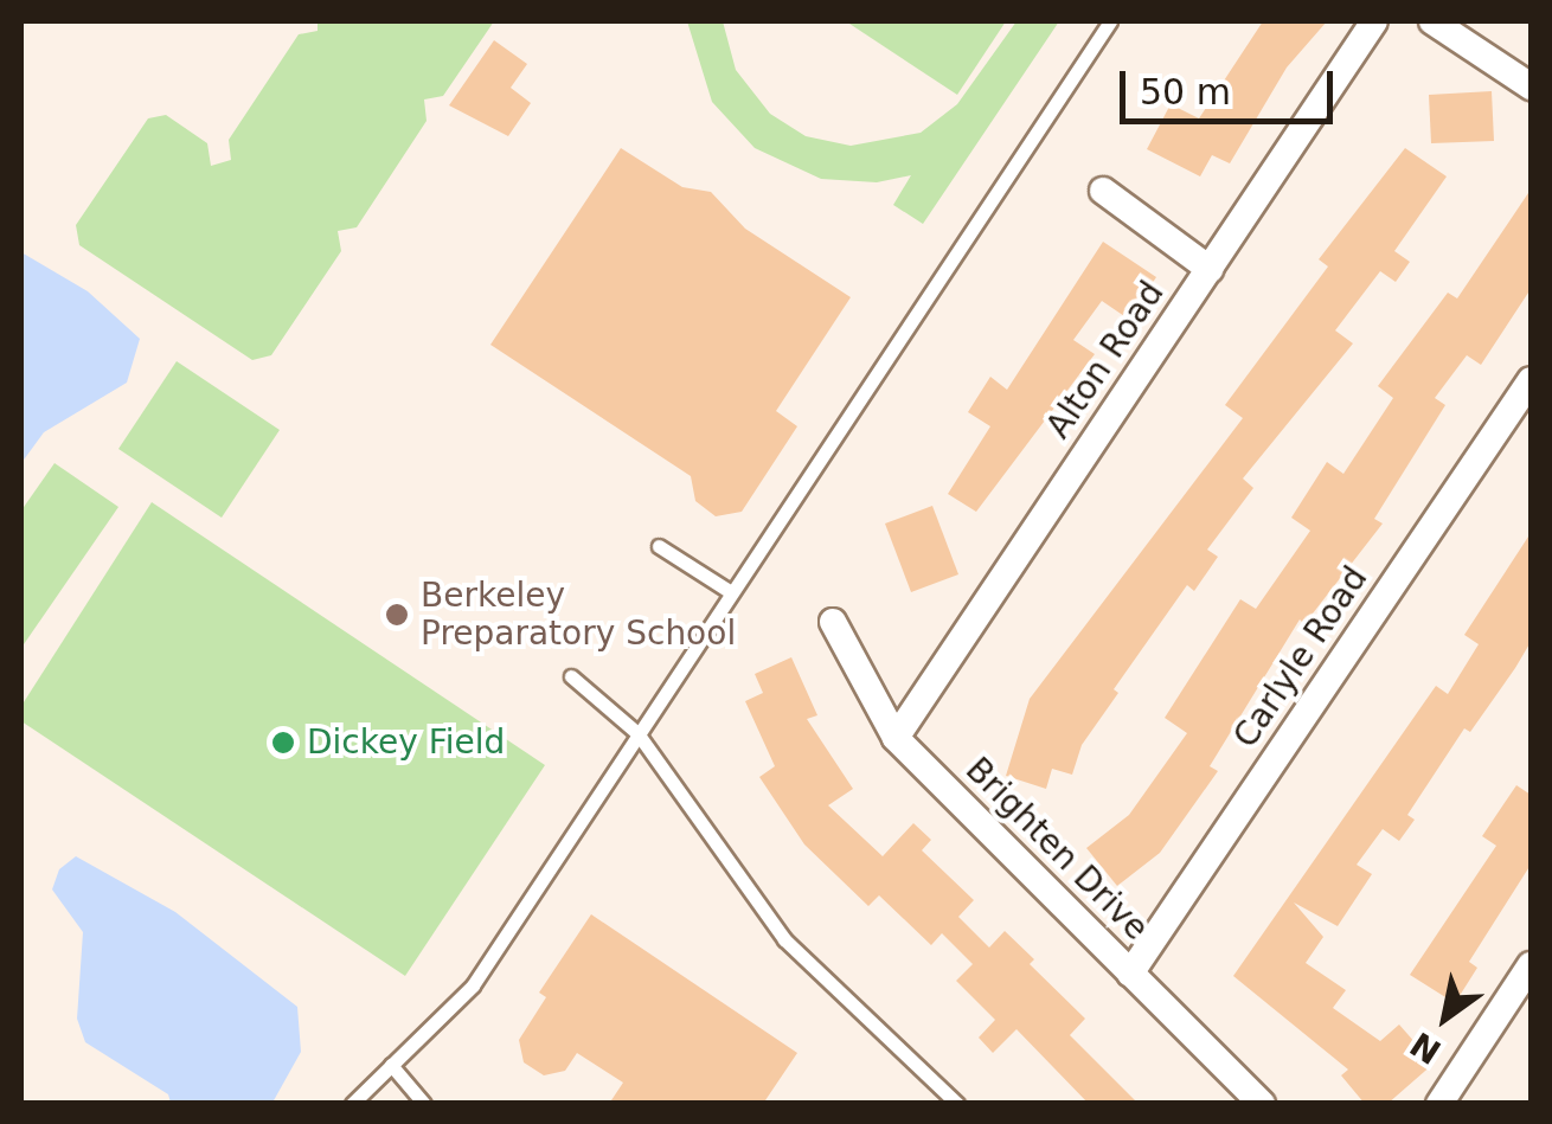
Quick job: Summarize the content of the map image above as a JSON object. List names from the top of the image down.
{
  "streets": {
    "street": ["Alton Road", "Carlyle Road", "Brighten Drive"]
  },
  "crossings": [
    ["Alton Road", "Brighten Drive"],
    ["Carlyle Road", "Brighten Drive"]
  ],
  "places": ["Berkeley Preparatory School", "Dickey Field"],
  "scale_bar": "50 m",
  "north": "bottom left"
}
